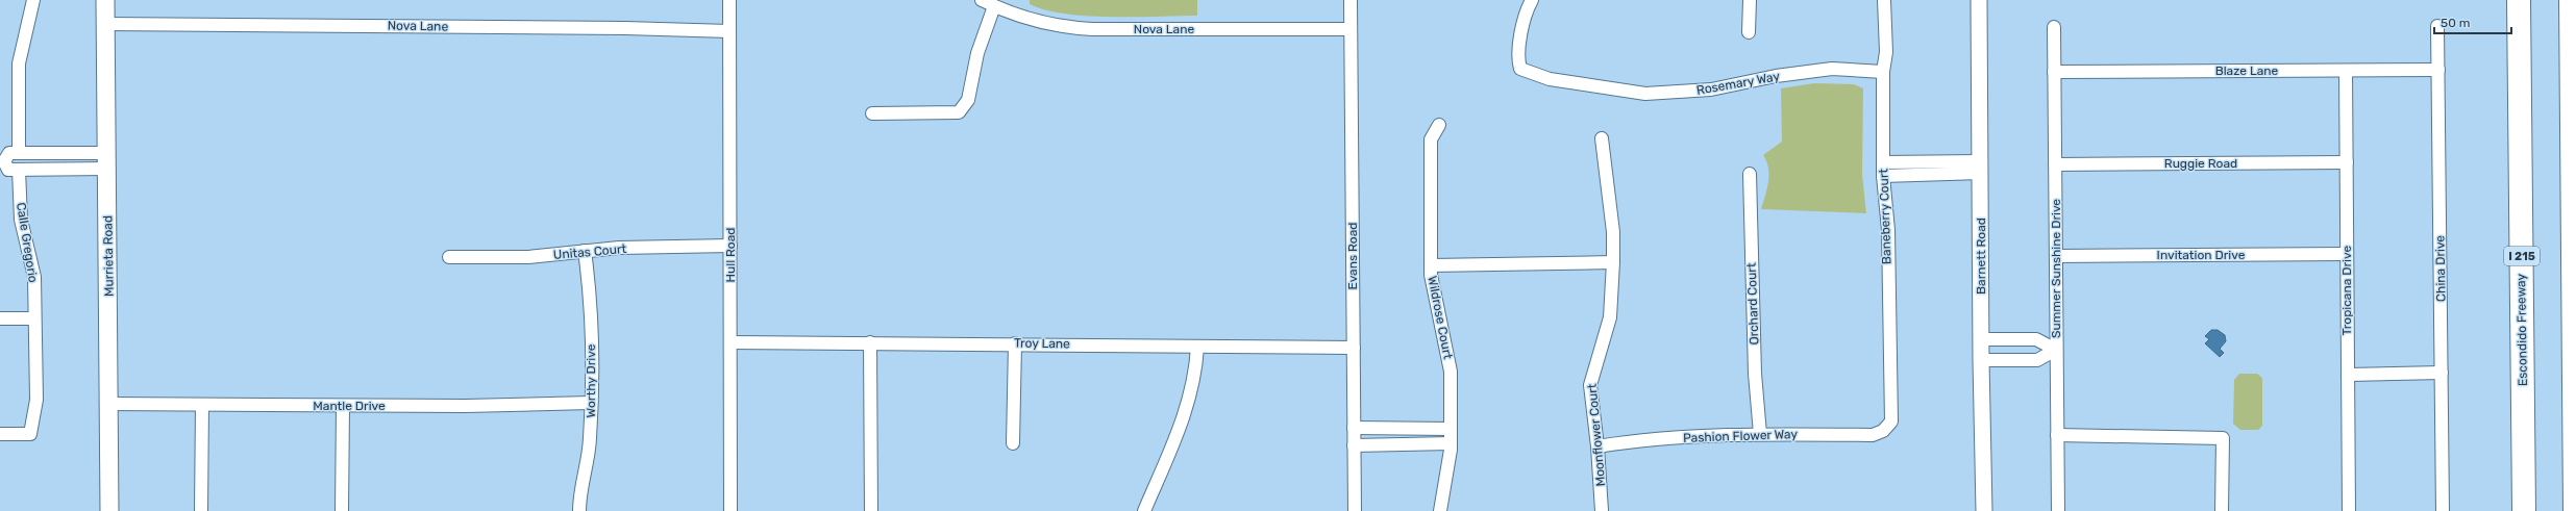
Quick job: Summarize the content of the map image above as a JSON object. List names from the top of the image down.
{
  "streets": {
    "highway": ["I 215", "Escondido Freeway"],
    "main road": ["Murrieta Road"],
    "street": [
      "Nova Lane",
      "Blaze Lane",
      "Rosemary Way",
      "Ruggie Road",
      "Baneberry Court",
      "Calle Gregorio",
      "Unitas Court",
      "Hull Road",
      "Invitation Drive",
      "Evans Road",
      "Barnett Road",
      "Summer Sunshine Drive",
      "China Drive",
      "Tropicana Drive",
      "Orchard Court",
      "Wildrose Court",
      "Troy Lane",
      "Worthy Drive",
      "Mantle Drive",
      "Moonflower Court",
      "Pashion Flower Way"
    ]
  },
  "crossings": [
    ["Nova Lane", "Hull Road"],
    ["Nova Lane", "Murrieta Road"],
    ["Nova Lane", "Evans Road"],
    ["Blaze Lane", "Summer Sunshine Drive"],
    ["Blaze Lane", "China Drive"],
    ["Blaze Lane", "Tropicana Drive"],
    ["Rosemary Way", "Baneberry Court"],
    ["Ruggie Road", "Summer Sunshine Drive"],
    ["Ruggie Road", "Tropicana Drive"],
    ["Baneberry Court", "Pashion Flower Way"],
    ["Unitas Court", "Hull Road"],
    ["Unitas Court", "Worthy Drive"],
    ["Hull Road", "Troy Lane"],
    ["Invitation Drive", "Summer Sunshine Drive"],
    ["Invitation Drive", "Tropicana Drive"],
    ["Murrieta Road", "Mantle Drive"],
    ["Evans Road", "Troy Lane"],
    ["Orchard Court", "Pashion Flower Way"],
    ["Worthy Drive", "Mantle Drive"],
    ["Moonflower Court", "Pashion Flower Way"]
  ],
  "scale_bar": "50 m"
}
